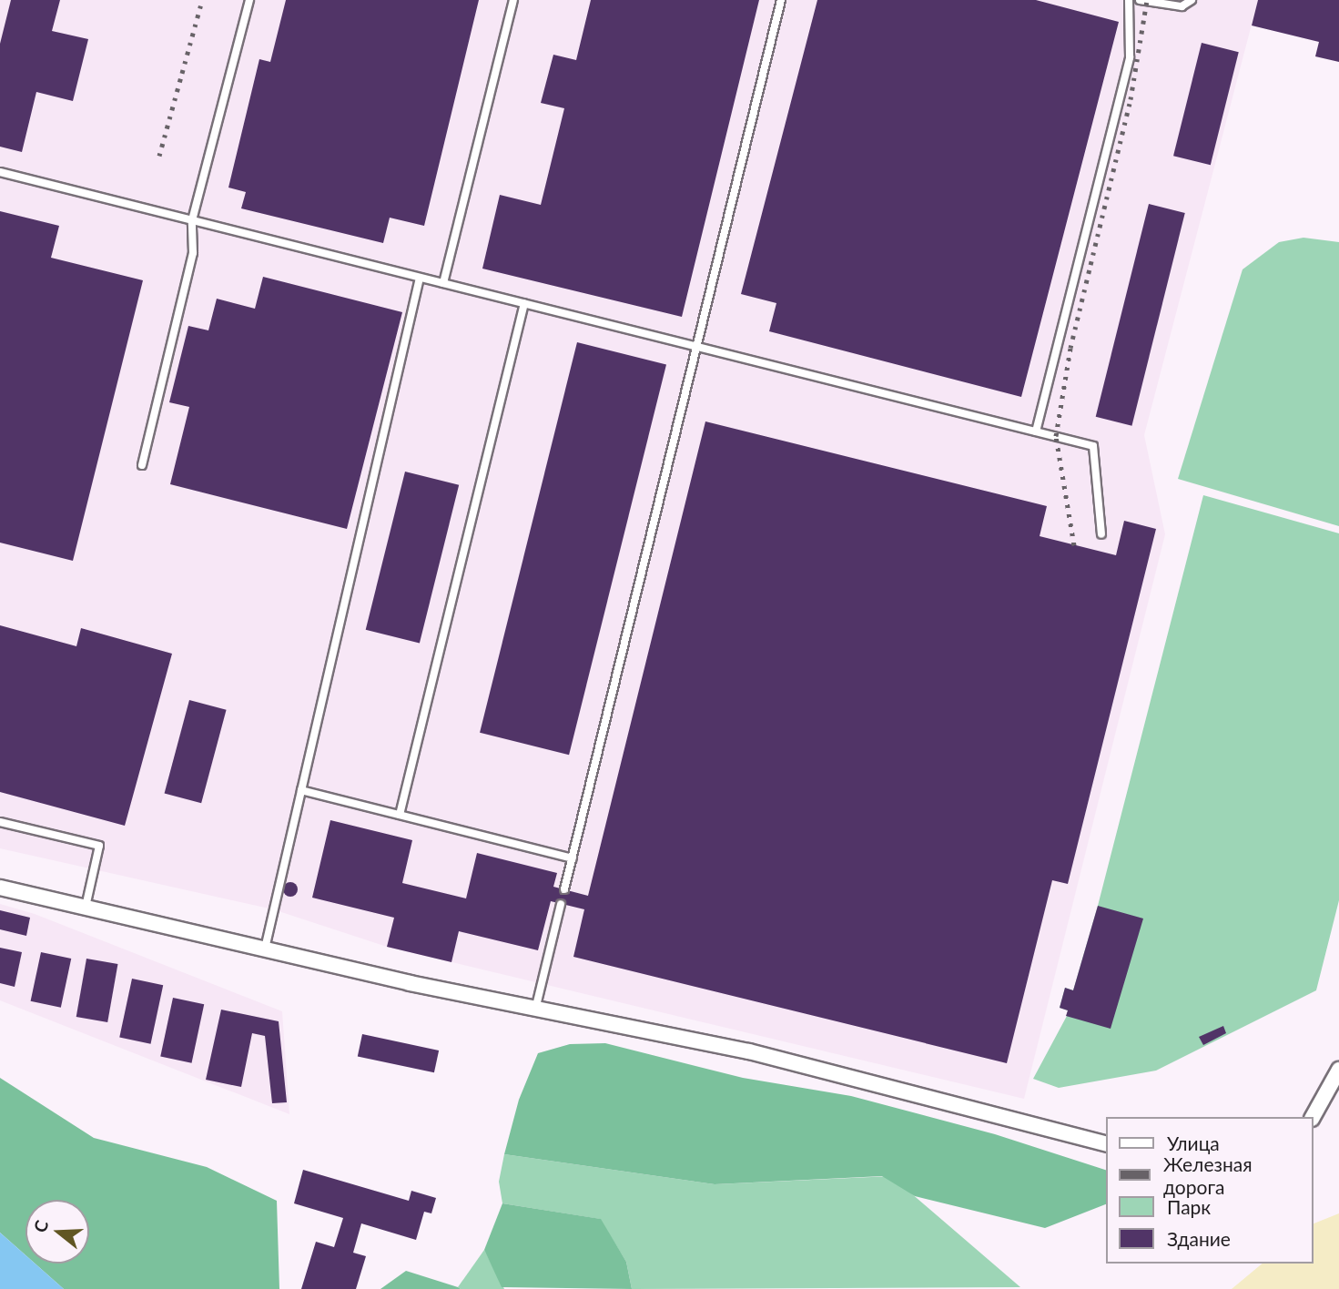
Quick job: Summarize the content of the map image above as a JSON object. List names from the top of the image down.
{
  "legend": [
    "Улица",
    "Железная дорога",
    "Парк",
    "Здание"
  ],
  "north": "left"
}
